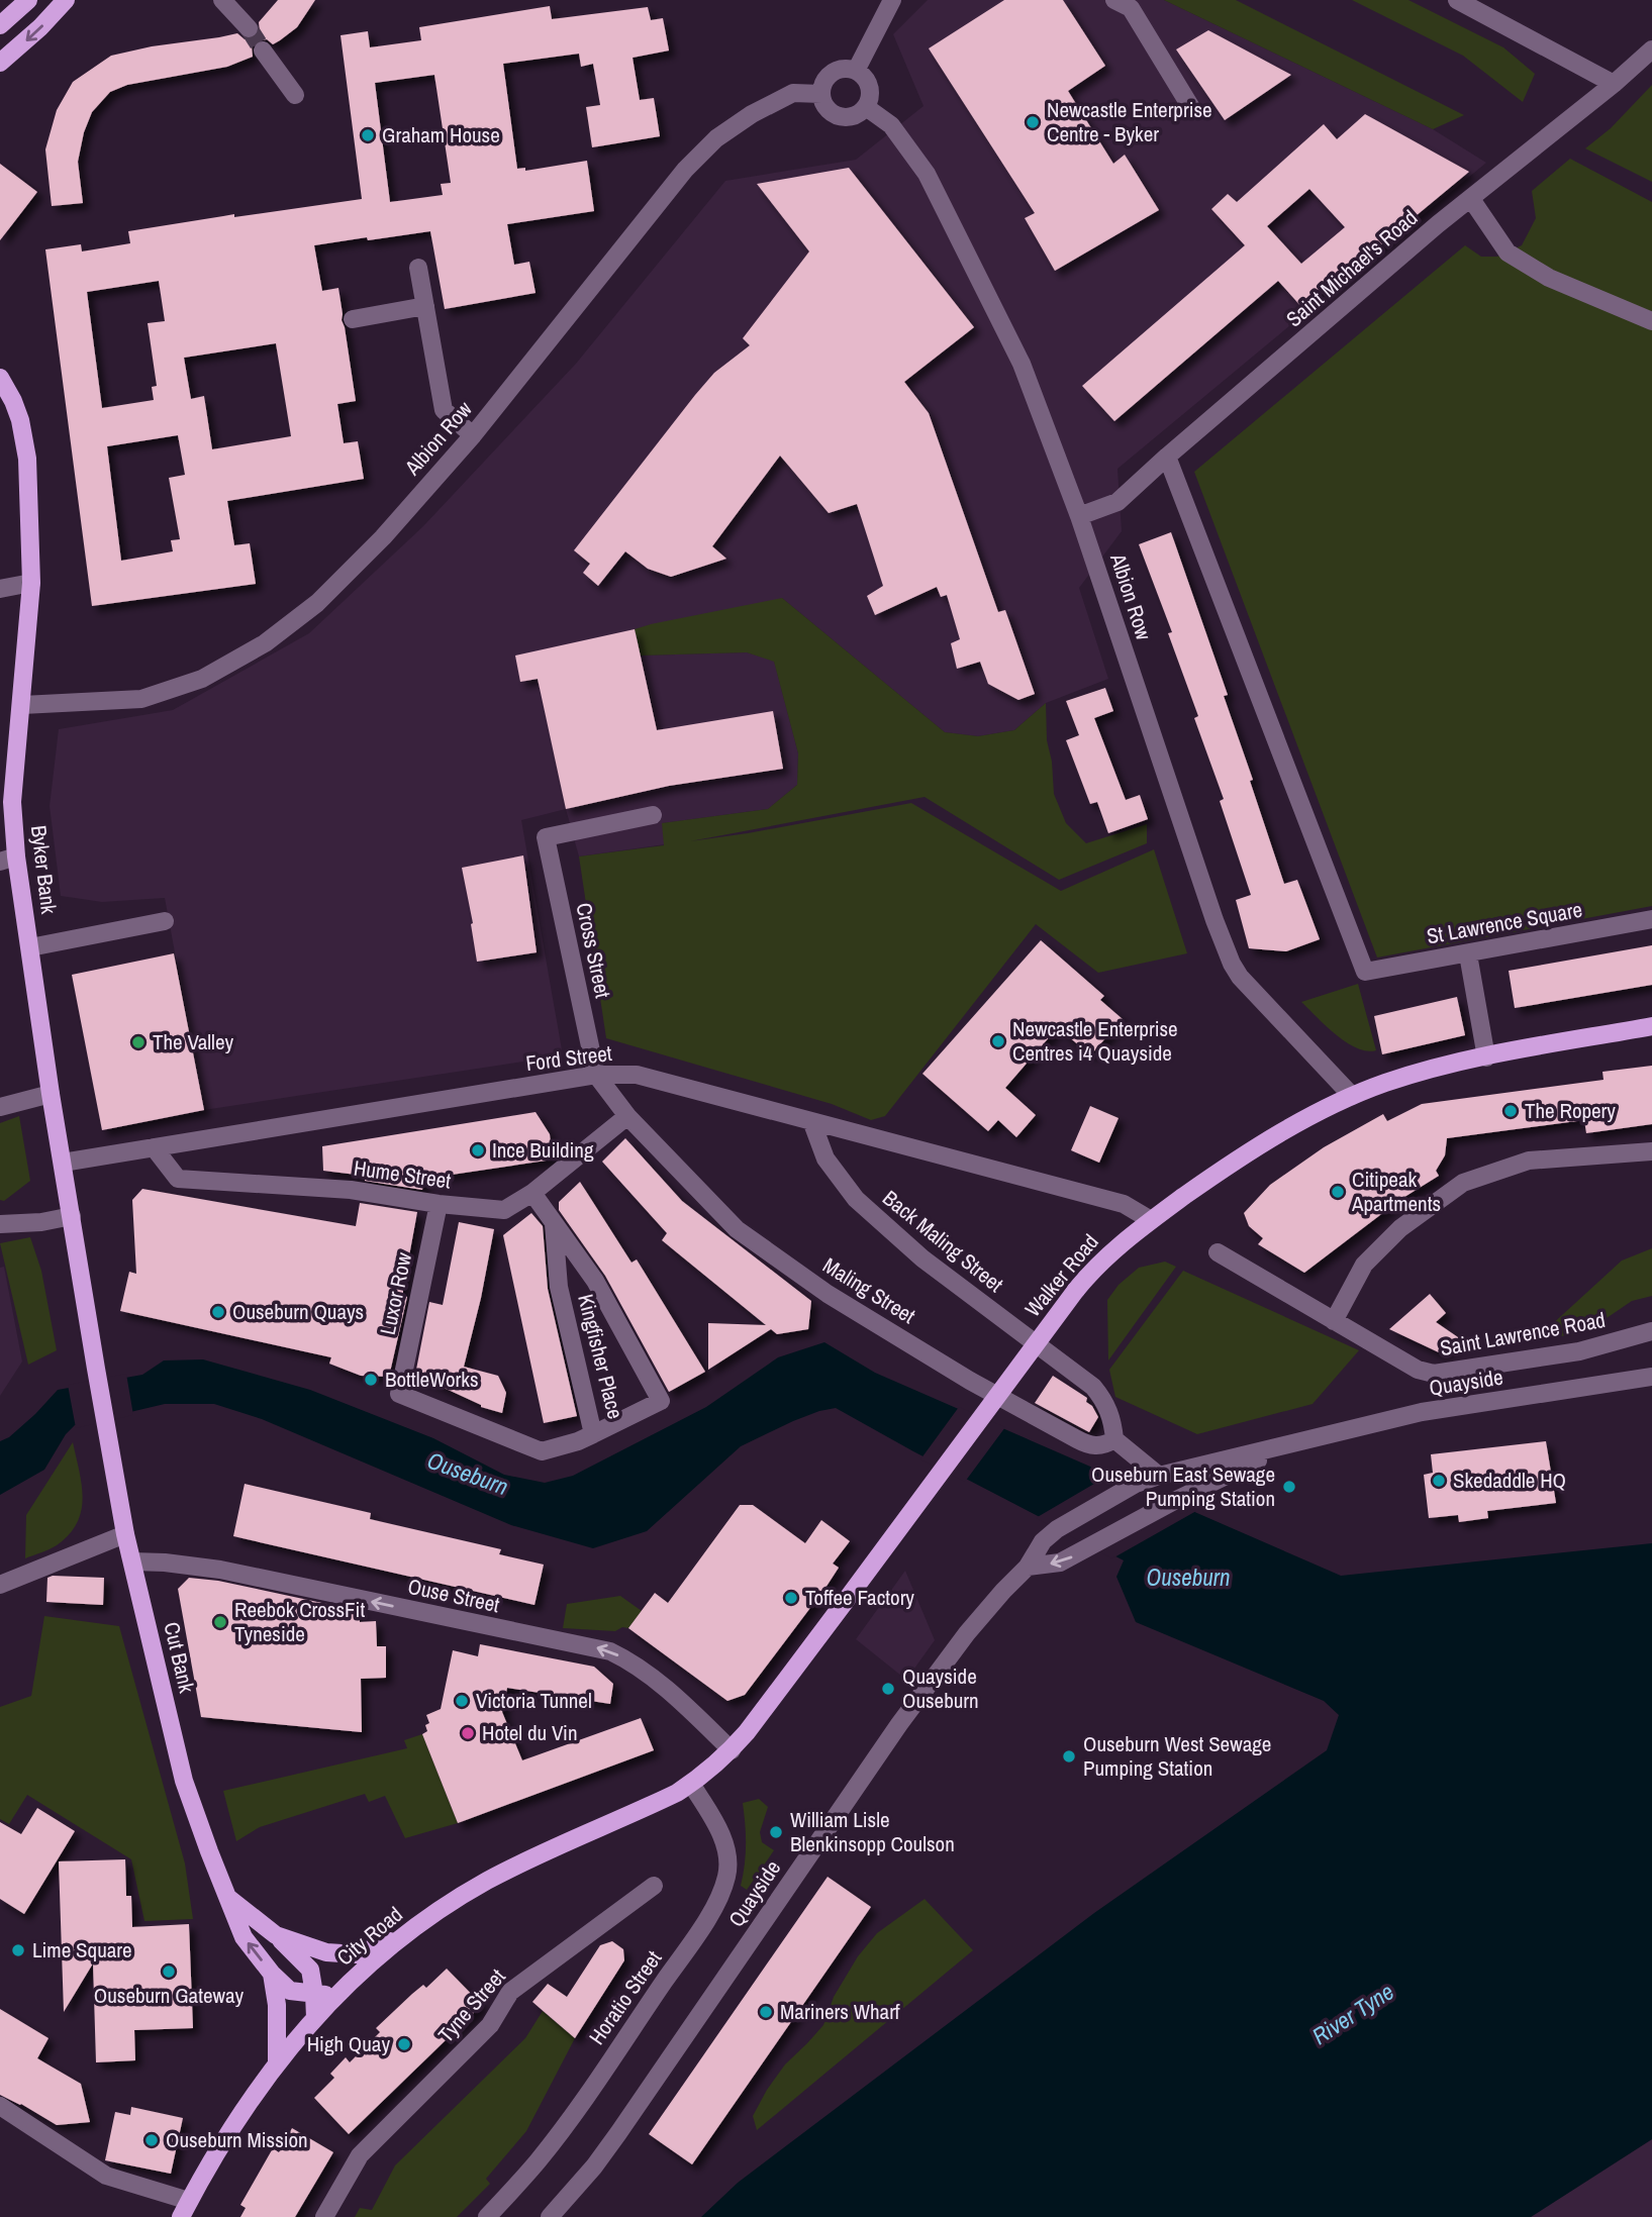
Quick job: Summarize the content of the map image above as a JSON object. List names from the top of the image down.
{
  "streets": {
    "main road": [
      "Byker Bank",
      "Walker Road",
      "Cut Bank",
      "City Road"
    ],
    "street": [
      "Saint Michael's Road",
      "Albion Row",
      "St Lawrence Square",
      "Cross Street",
      "Ford Street",
      "Hume Street",
      "Back Maling Street",
      "Maling Street",
      "Luxor Row",
      "Saint Lawrence Road",
      "Kingfisher Place",
      "Quayside",
      "Ouse Street",
      "Horatio Street",
      "Tyne Street"
    ]
  },
  "crossings": [
    ["Saint Michael's Road", "Albion Row"],
    ["Saint Michael's Road", "St Lawrence Square"],
    ["Albion Row", "Byker Bank"],
    ["Albion Row", "Walker Road"],
    ["Byker Bank", "Ford Street"],
    ["Byker Bank", "Cut Bank"],
    ["Cross Street", "Ford Street"],
    ["Cross Street", "Maling Street"],
    ["Ford Street", "Hume Street"],
    ["Ford Street", "Back Maling Street"],
    ["Ford Street", "Walker Road"],
    ["Ford Street", "Maling Street"],
    ["Hume Street", "Maling Street"],
    ["Hume Street", "Luxor Row"],
    ["Hume Street", "Kingfisher Place"],
    ["Back Maling Street", "Maling Street"],
    ["Walker Road", "Ouse Street"],
    ["Walker Road", "City Road"],
    ["Walker Road", "Horatio Street"],
    ["Maling Street", "Quayside"],
    ["Luxor Row", "Kingfisher Place"],
    ["Ouse Street", "Cut Bank"],
    ["City Road", "Horatio Street"]
  ],
  "one_way": ["Ouse Street"],
  "water": ["Ouseburn", "River Tyne"],
  "places": [
    "Newcastle Enterprise Centre - Byker",
    "Graham House",
    "Newcastle Enterprise Centres i4 Quayside",
    "The Valley",
    "The Ropery",
    "Ince Building",
    "Citipeak Apartments",
    "Ouseburn Quays",
    "BottleWorks",
    "Skedaddle HQ",
    "Ouseburn East Sewage Pumping Station",
    "Toffee Factory",
    "Reebok CrossFit Tyneside",
    "Quayside Ouseburn",
    "Victoria Tunnel",
    "Hotel du Vin",
    "Ouseburn West Sewage Pumping Station",
    "William Lisle Blenkinsopp Coulson",
    "Lime Square",
    "Ouseburn Gateway",
    "Mariners Wharf",
    "High Quay",
    "Ouseburn Mission"
  ]
}
